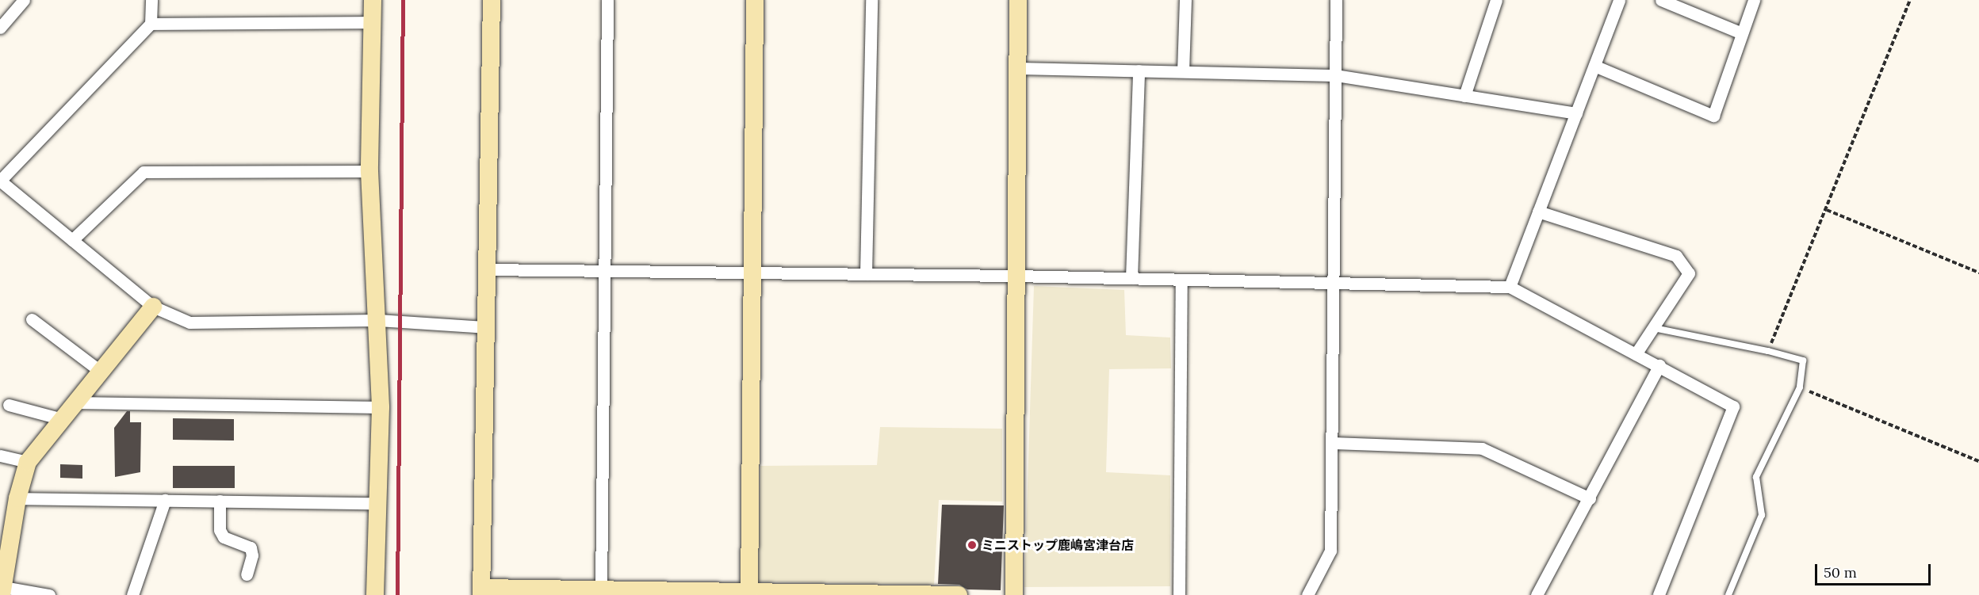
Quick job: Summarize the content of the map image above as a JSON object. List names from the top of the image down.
{
  "places": ["ミニストップ鹿嶋宮津台店"],
  "scale_bar": "50 m"
}
